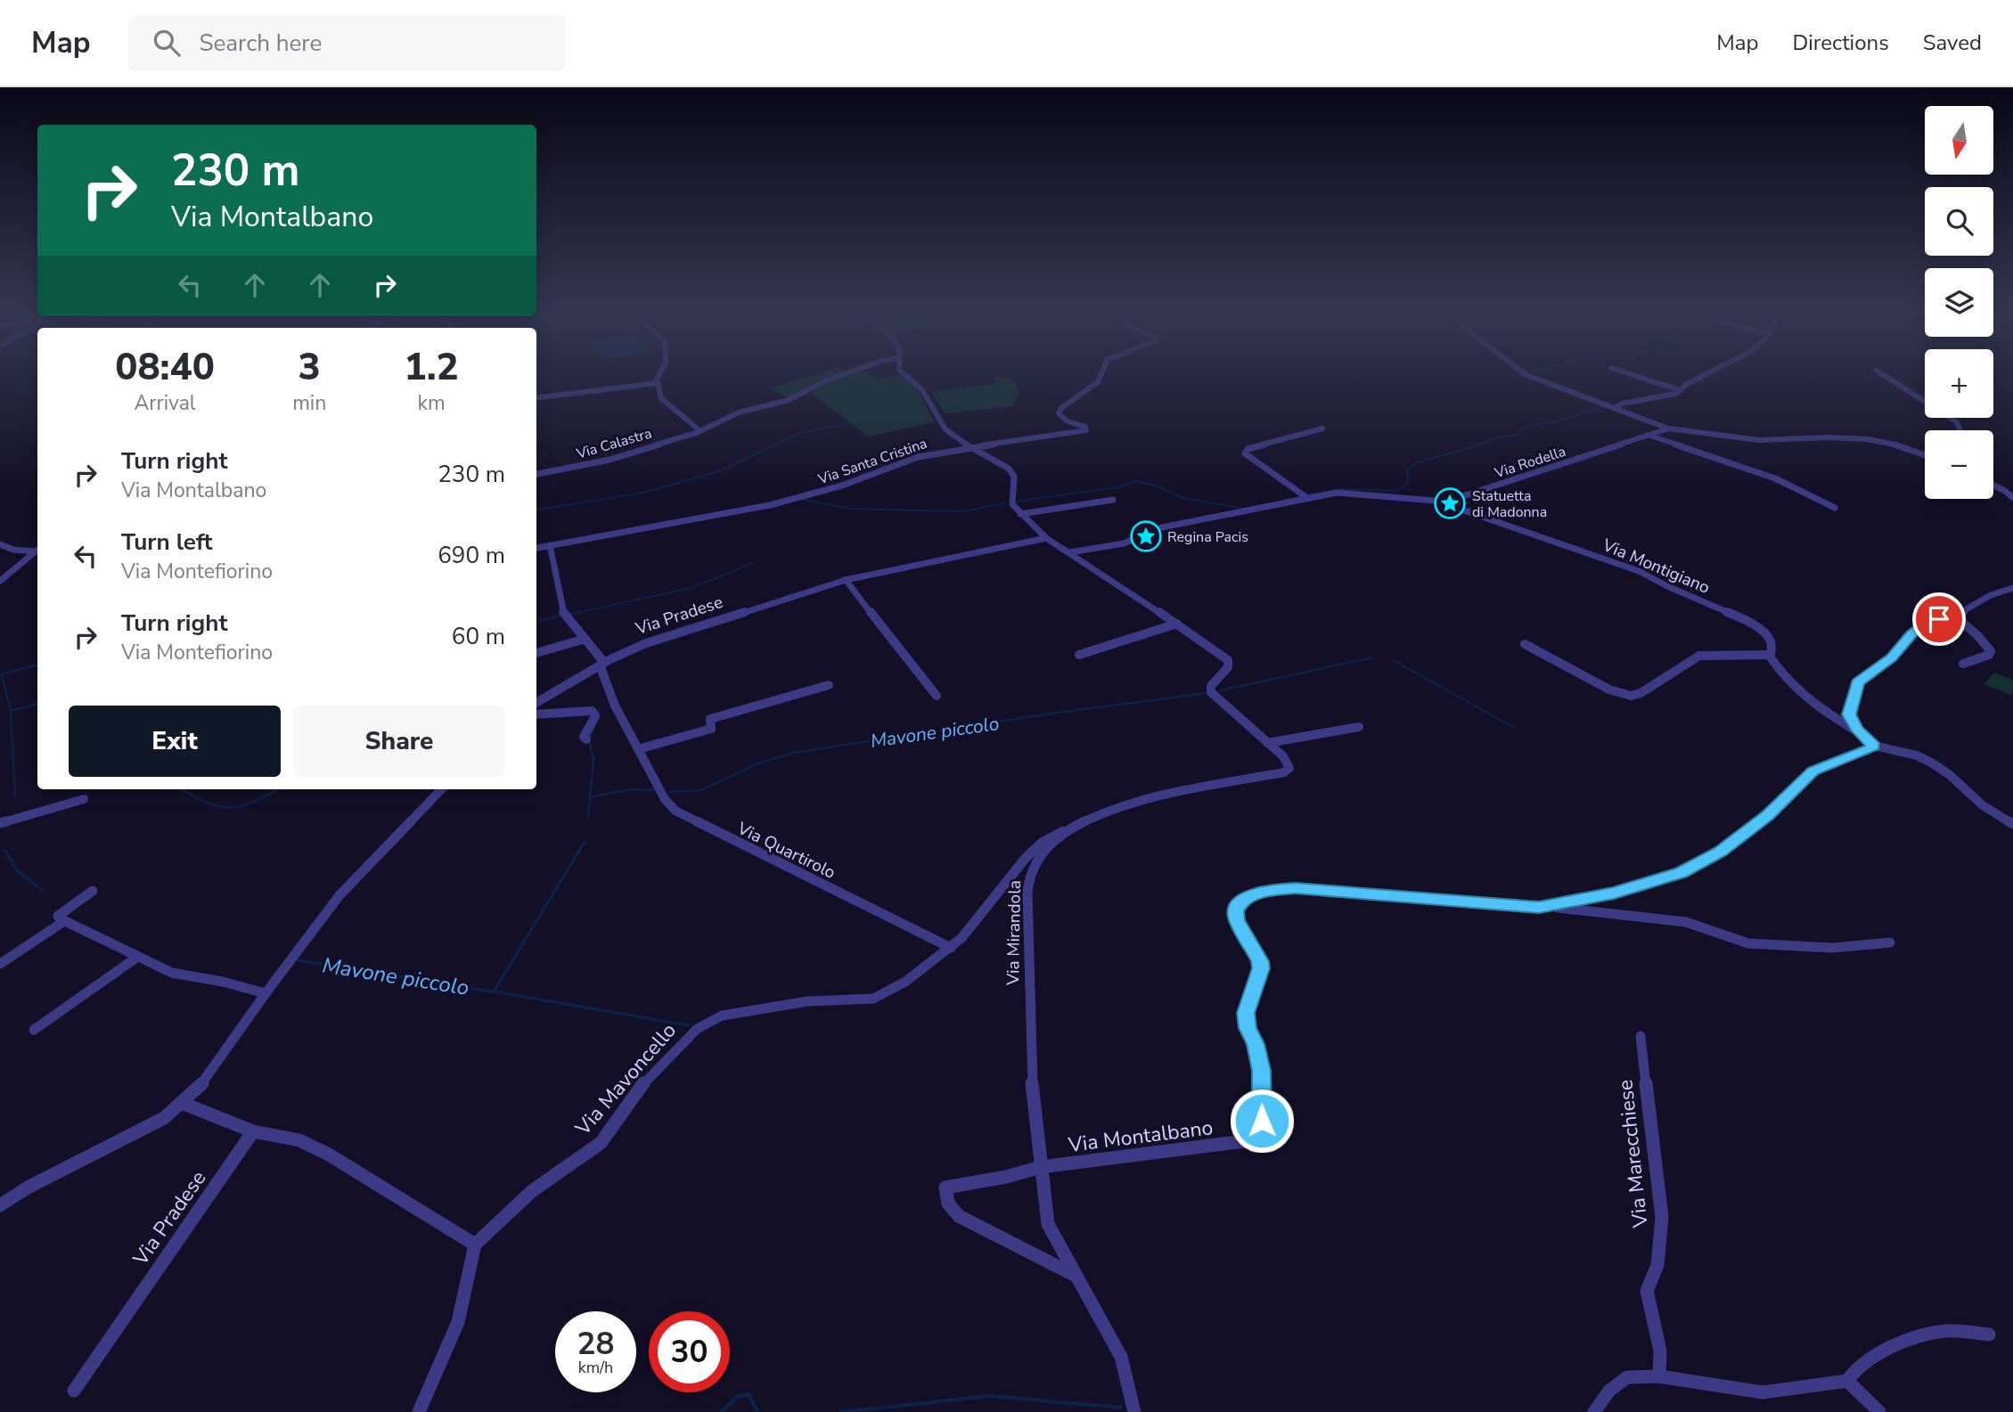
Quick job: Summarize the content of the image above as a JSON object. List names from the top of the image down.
{
  "streets": {
    "street": [
      "Via Calastra",
      "Via Santa Cristina",
      "Via Rodella",
      "Via Montigiano",
      "Via Pradese",
      "Via Quartirolo",
      "Via Mirandola",
      "Via Mavoncello",
      "Via Montalbano",
      "Via Marecchiese"
    ]
  },
  "crossings": [
    ["Via Santa Cristina", "Via Quartirolo"],
    ["Via Rodella", "Via Montigiano"],
    ["Via Rodella", "Via Mirandola"],
    ["Via Pradese", "Via Quartirolo"],
    ["Via Pradese", "Via Mirandola"],
    ["Via Quartirolo", "Via Mavoncello"],
    ["Via Mirandola", "Via Mavoncello"],
    ["Via Mirandola", "Via Montalbano"]
  ],
  "water": ["Mavone piccolo"],
  "places": {
    "place": ["Statuetta di Madonna", "Regina Pacis"]
  },
  "north": "bottom",
  "page": {
    "header": "Map",
    "search": "Search here",
    "nav": ["Map", "Directions", "Saved"],
    "map_buttons": ["+", "−"],
    "turn": ["230 m", "Via Montalbano"],
    "eta": [
      "08:40",
      "Arrival",
      "3",
      "min",
      "1.2",
      "km"
    ],
    "list": [
      {
        "name": "Turn right",
        "note": "Via Montalbano",
        "value": "230 m"
      },
      {
        "name": "Turn left",
        "note": "Via Montefiorino",
        "value": "690 m"
      },
      {
        "name": "Turn right",
        "note": "Via Montefiorino",
        "value": "60 m"
      }
    ],
    "buttons": ["Exit", "Share"],
    "speed": "28 km/h",
    "limit": "30"
  }
}
